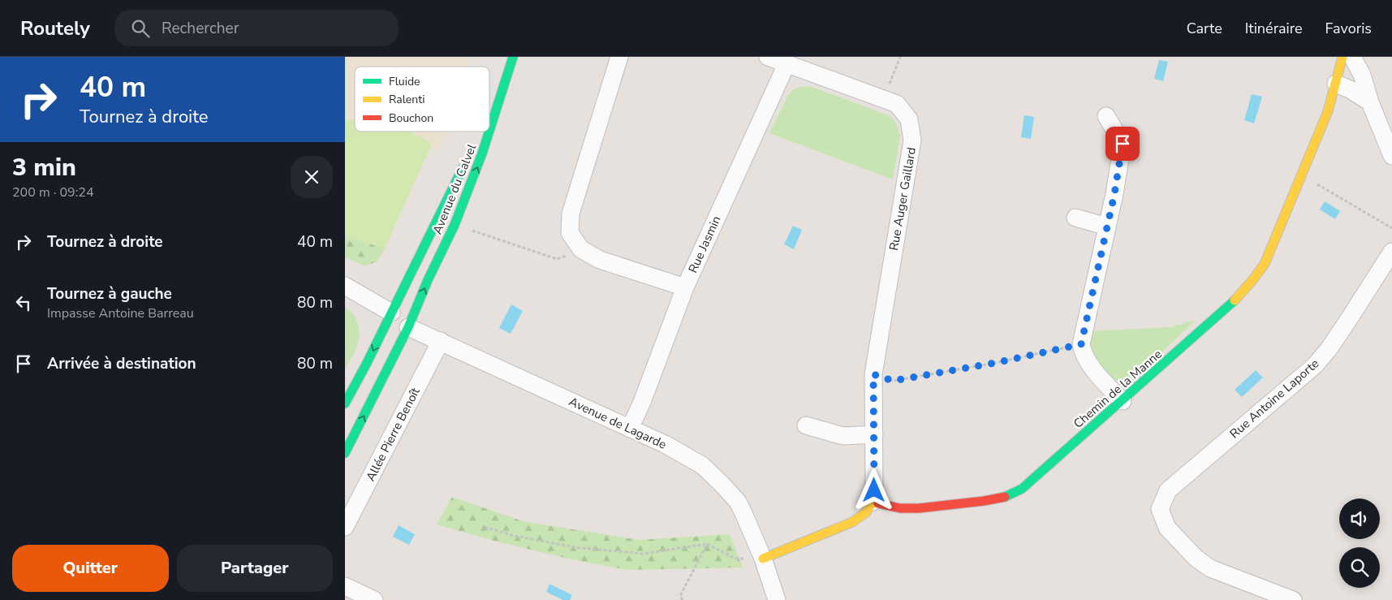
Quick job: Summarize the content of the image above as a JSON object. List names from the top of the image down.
{
  "streets": {
    "street": [
      "Avenue du Calvel",
      "Rue Auger Gaillard",
      "Rue Jasmin",
      "Chemin de la Manne",
      "Rue Antoine Laporte",
      "Avenue de Lagarde",
      "Allée Pierre Benoît"
    ]
  },
  "crossings": [
    ["Avenue du Calvel", "Avenue de Lagarde"],
    ["Rue Auger Gaillard", "Rue Jasmin"],
    ["Rue Auger Gaillard", "Chemin de la Manne"],
    ["Rue Jasmin", "Avenue de Lagarde"],
    ["Avenue de Lagarde", "Allée Pierre Benoît"]
  ],
  "legend": ["Fluide", "Ralenti", "Bouchon"],
  "page": {
    "header": "Routely",
    "search": "Rechercher",
    "nav": ["Carte", "Itinéraire", "Favoris"],
    "turn": ["40 m", "Tournez à droite"],
    "heading": ["3 min", "200 m · 09:24"],
    "list": [
      {
        "name": "Tournez à droite",
        "value": "40 m"
      },
      {
        "name": "Tournez à gauche",
        "note": "Impasse Antoine Barreau",
        "value": "80 m"
      },
      {
        "name": "Arrivée à destination",
        "value": "80 m"
      }
    ],
    "buttons": ["Quitter", "Partager"]
  }
}
